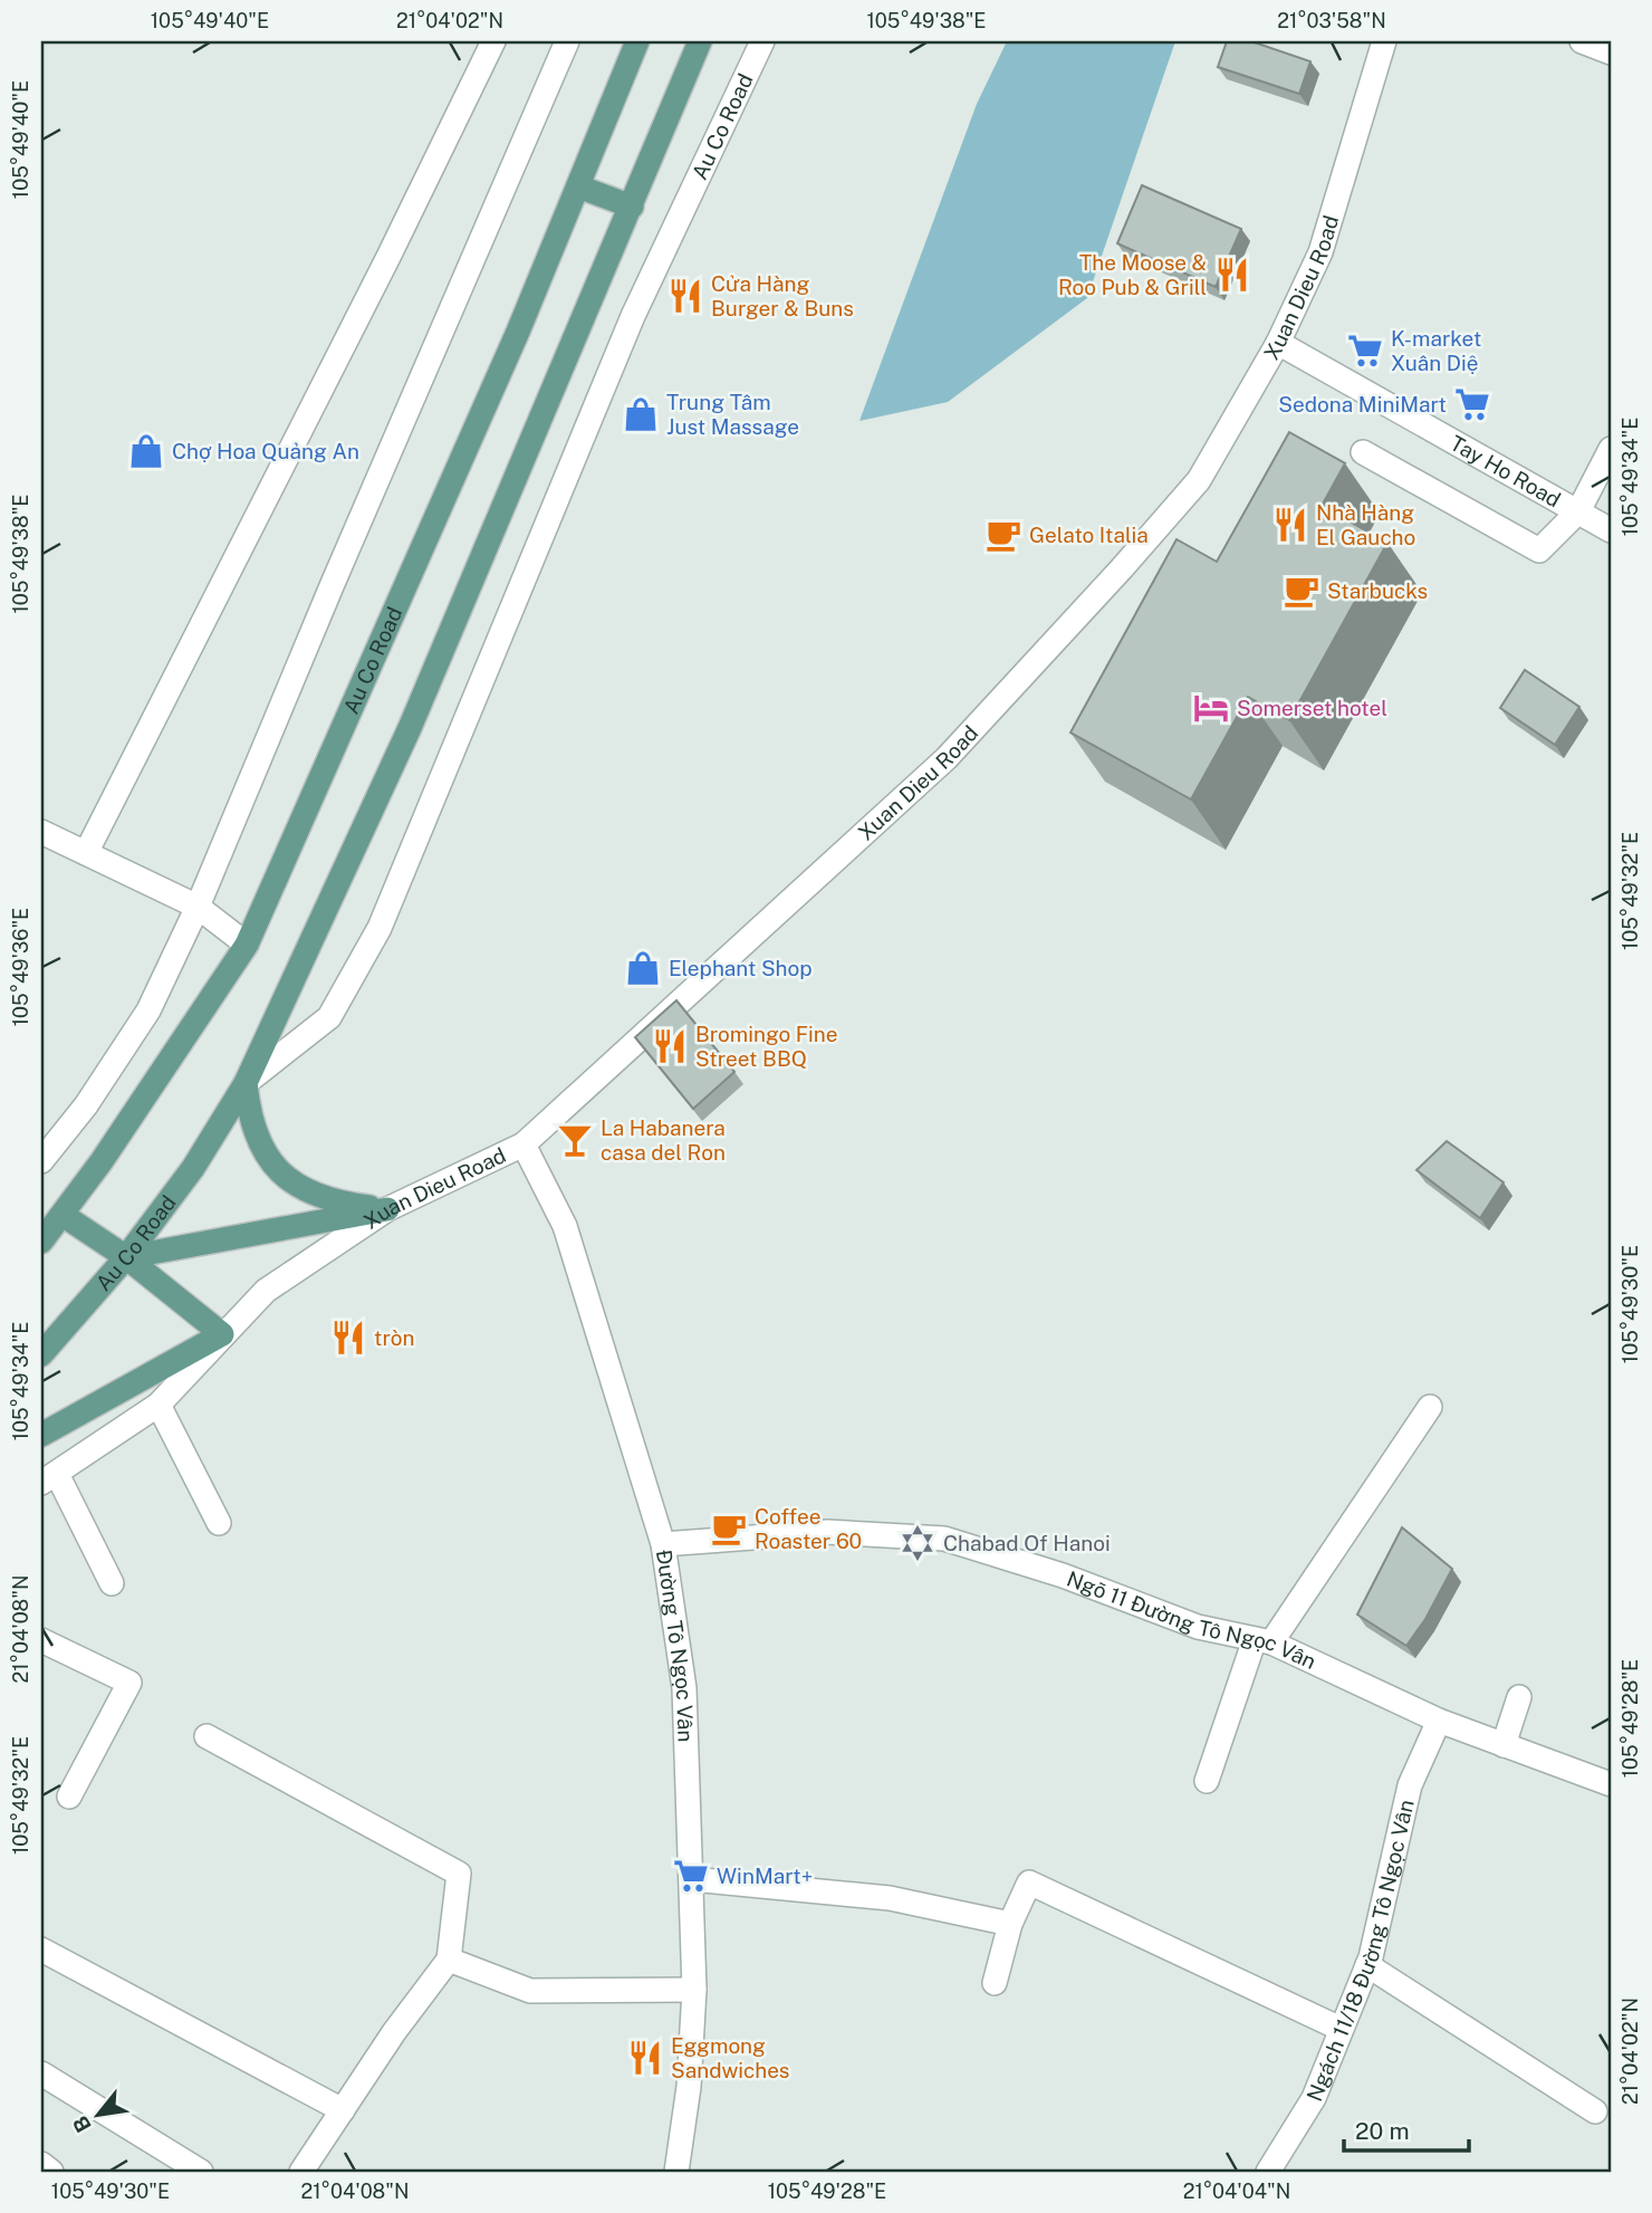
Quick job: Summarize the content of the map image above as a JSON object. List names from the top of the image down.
{
  "streets": {
    "main road": ["Au Co Road"],
    "street": [
      "Xuan Dieu Road",
      "Tay Ho Road",
      "Ngõ 11 Đường Tô Ngọc Vân",
      "Đường Tô Ngọc Vân",
      "Ngách 11/18 Đường Tô Ngọc Vân"
    ]
  },
  "crossings": [
    ["Xuan Dieu Road", "Tay Ho Road"],
    ["Xuan Dieu Road", "Đường Tô Ngọc Vân"],
    ["Ngõ 11 Đường Tô Ngọc Vân", "Đường Tô Ngọc Vân"],
    ["Ngõ 11 Đường Tô Ngọc Vân", "Ngách 11/18 Đường Tô Ngọc Vân"]
  ],
  "places": {
    "restaurant": [
      "The Moose & Roo Pub & Grill",
      "Cửa Hàng Burger & Buns",
      "Nhà Hàng El Gaucho",
      "Bromingo Fine Street BBQ",
      "tròn",
      "Eggmong Sandwiches"
    ],
    "supermarket": ["K-market Xuân Diệ", "Sedona MiniMart", "WinMart+"],
    "shop": ["Trung Tâm Just Massage", "Chợ Hoa Quảng An", "Elephant Shop"],
    "cafe": ["Gelato Italia", "Starbucks", "Coffee Roaster 60"],
    "hotel": ["Somerset hotel"],
    "bar": ["La Habanera casa del Ron"],
    "synagogue": ["Chabad Of Hanoi"]
  },
  "scale_bar": "20 m",
  "north": "bottom left",
  "coordinates": [
    "105°49'40\"E",
    "21°04'02\"N",
    "105°49'38\"E",
    "21°03'58\"N",
    "105°49'34\"E",
    "105°49'32\"E",
    "105°49'36\"E",
    "105°49'30\"E",
    "21°04'08\"N",
    "105°49'28\"E",
    "21°04'04\"N"
  ]
}
